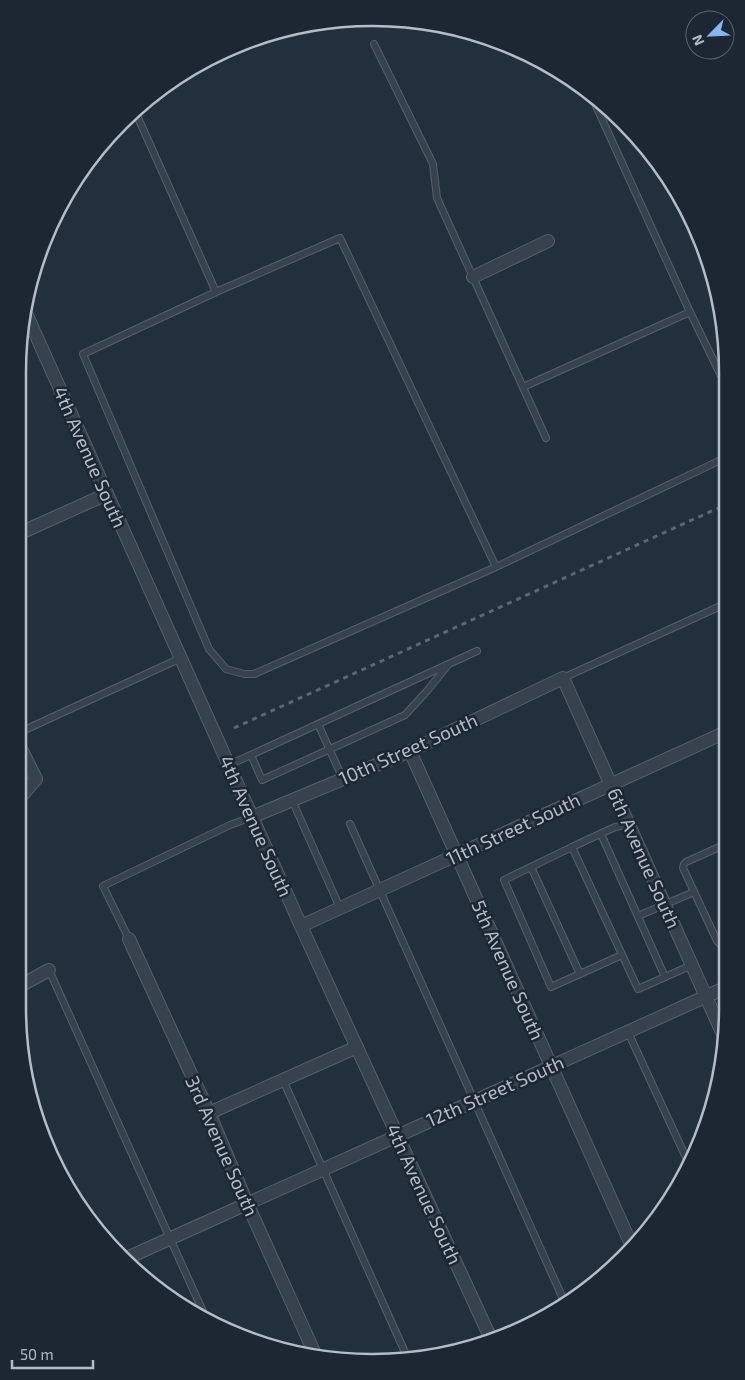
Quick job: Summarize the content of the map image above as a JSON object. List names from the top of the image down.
{
  "streets": {
    "street": [
      "4th Avenue South",
      "10th Street South",
      "11th Street South",
      "6th Avenue South",
      "5th Avenue South",
      "12th Street South",
      "3rd Avenue South"
    ]
  },
  "crossings": [
    ["4th Avenue South", "10th Street South"],
    ["4th Avenue South", "11th Street South"],
    ["4th Avenue South", "12th Street South"],
    ["10th Street South", "6th Avenue South"],
    ["10th Street South", "5th Avenue South"],
    ["11th Street South", "6th Avenue South"],
    ["11th Street South", "5th Avenue South"],
    ["6th Avenue South", "12th Street South"],
    ["5th Avenue South", "12th Street South"],
    ["12th Street South", "3rd Avenue South"]
  ],
  "scale_bar": "50 m",
  "north": "bottom left"
}
